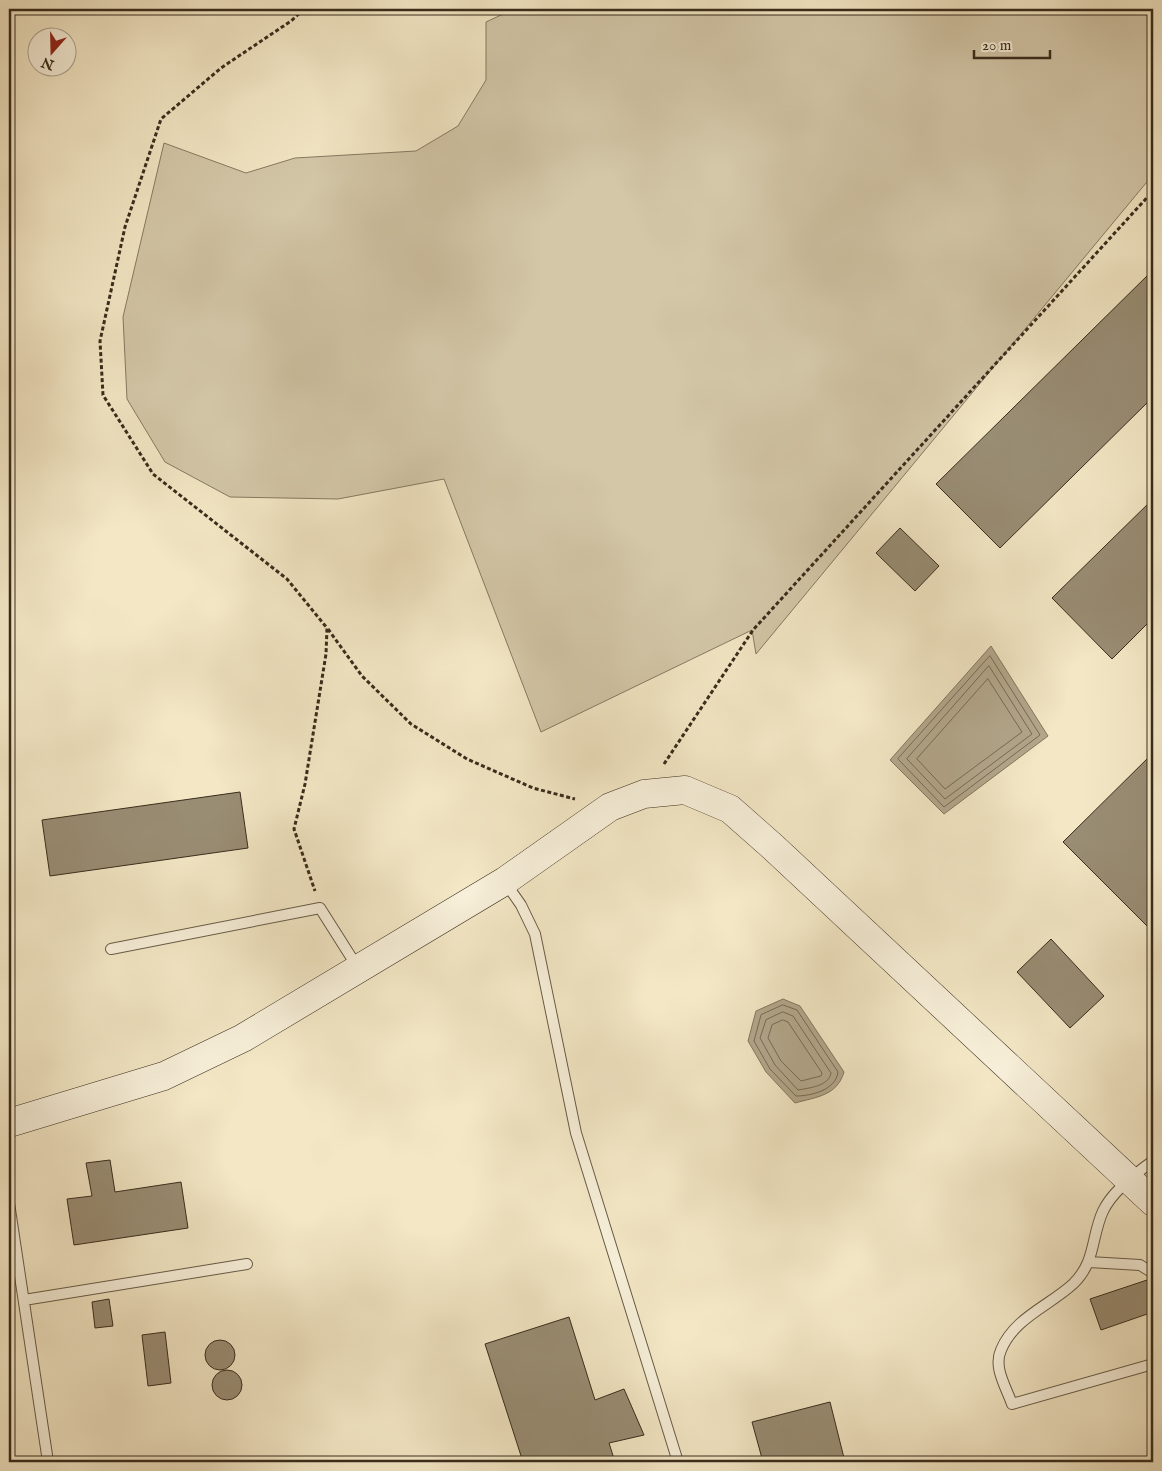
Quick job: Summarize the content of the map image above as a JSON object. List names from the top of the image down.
{
  "scale_bar": "20 m",
  "north": "bottom"
}
